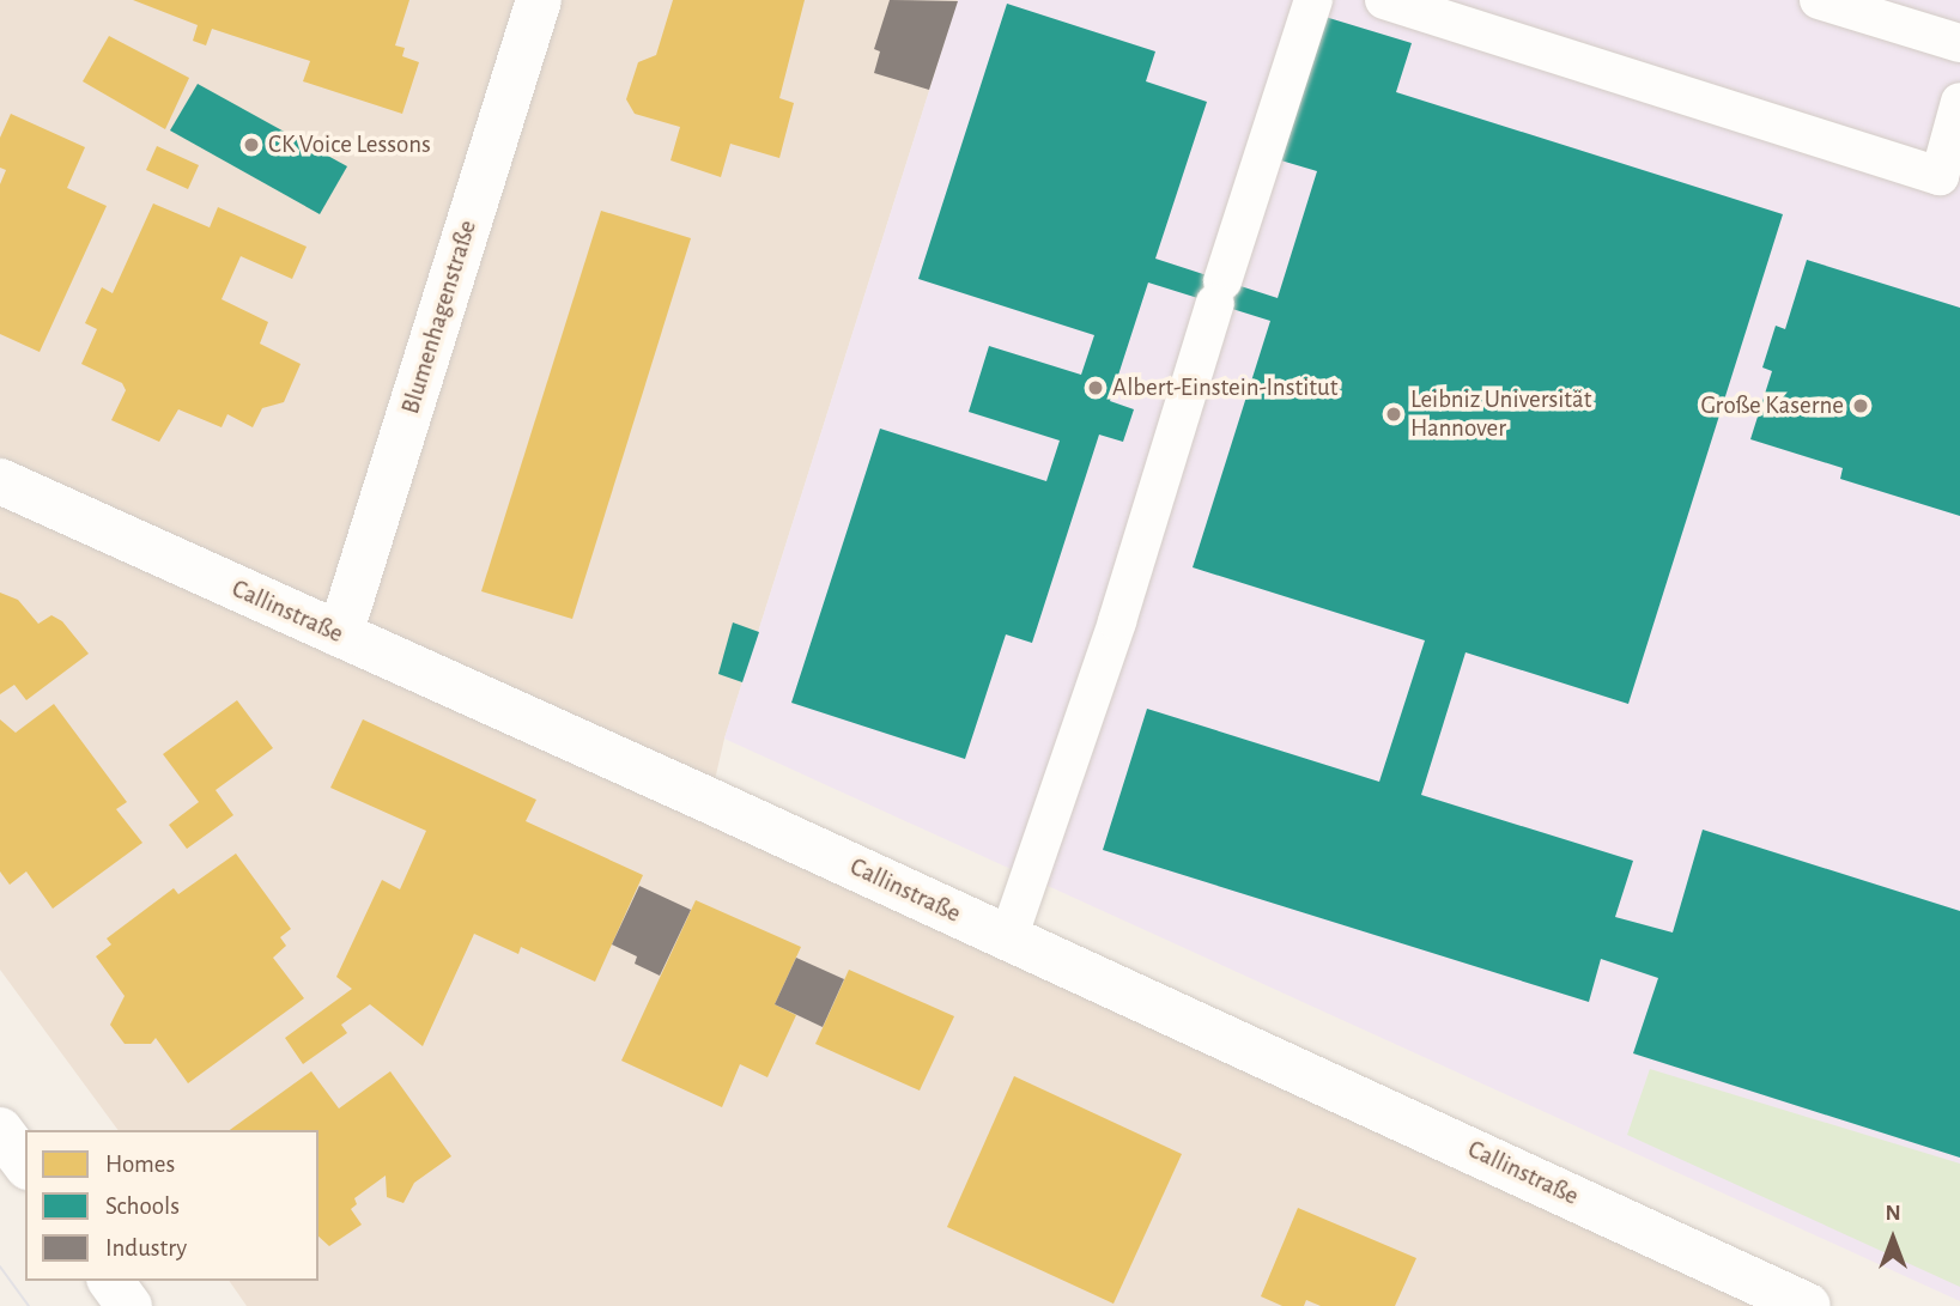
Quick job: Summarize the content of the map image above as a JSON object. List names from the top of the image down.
{
  "streets": {
    "street": ["Blumenhagenstraße", "Callinstraße"]
  },
  "crossings": [
    ["Blumenhagenstraße", "Callinstraße"]
  ],
  "places": [
    "CK Voice Lessons",
    "Albert-Einstein-Institut",
    "Große Kaserne",
    "Leibniz Universität Hannover"
  ],
  "legend": ["Homes", "Schools", "Industry"],
  "north": "top"
}
